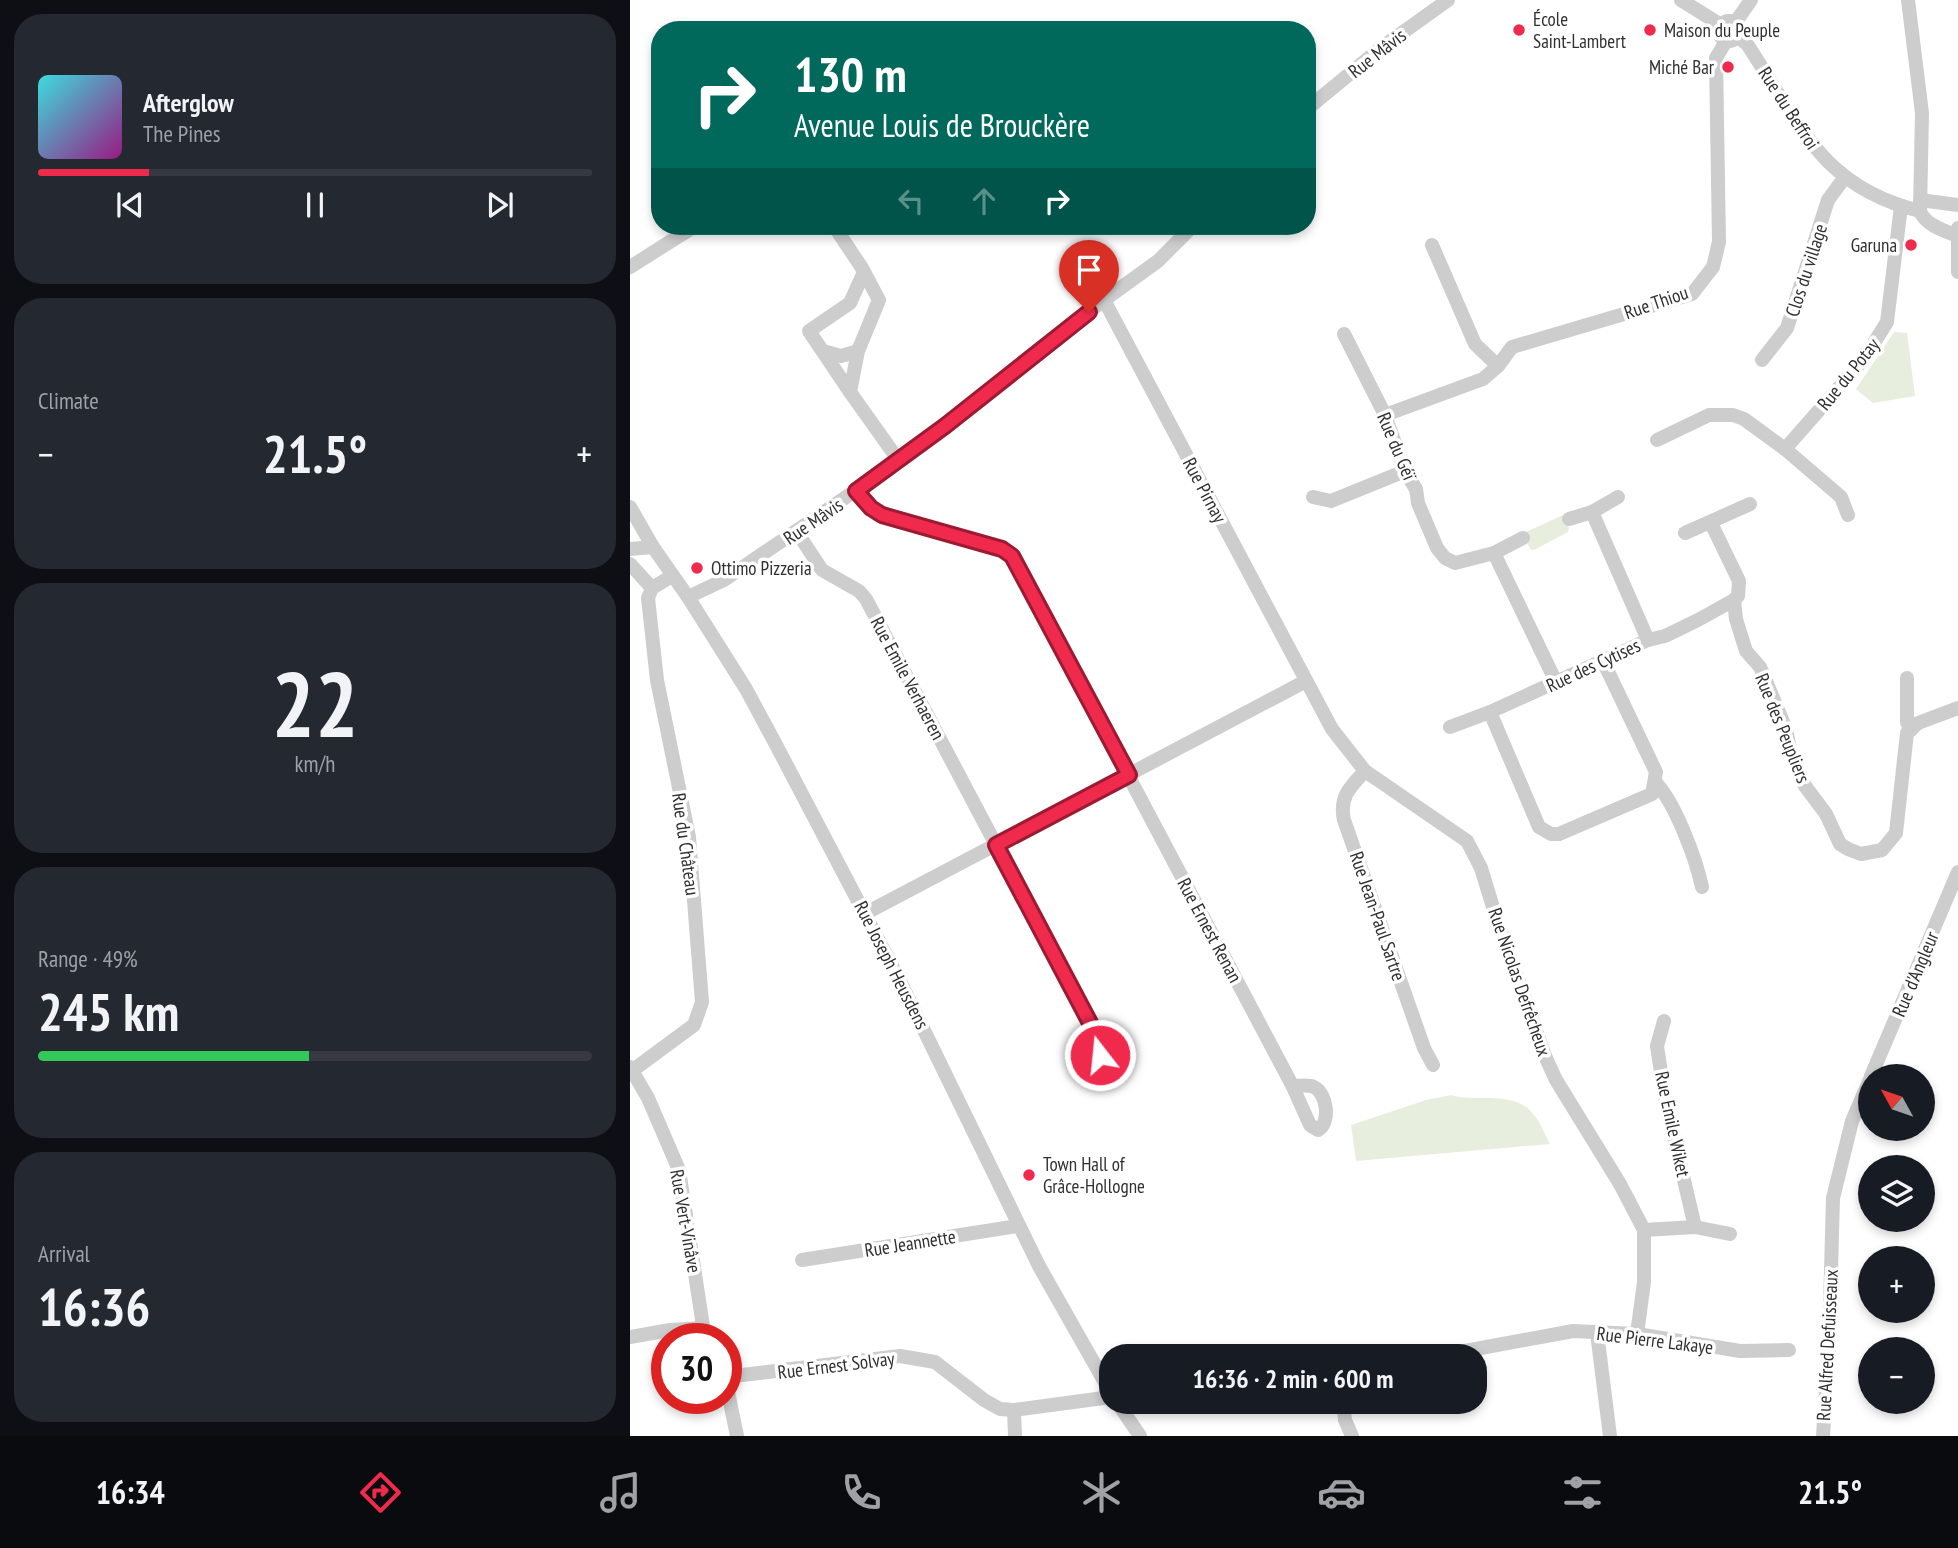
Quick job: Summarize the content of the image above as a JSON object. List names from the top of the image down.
{
  "streets": {
    "street": [
      "Rue Mâvis",
      "Rue du Beffroi",
      "Clos du village",
      "Rue Thiou",
      "Rue du Potay",
      "Rue du Géï",
      "Rue Pirnay",
      "Rue des Cytises",
      "Rue Emile Verhaeren",
      "Rue des Peupliers",
      "Rue du Château",
      "Rue Jean-Paul Sartre",
      "Rue Ernest Renan",
      "Rue Joseph Heusdens",
      "Rue d'Angleur",
      "Rue Nicolas Defrêcheux",
      "Rue Emile Wiket",
      "Rue Vert-Vinâve",
      "Rue Jeannette",
      "Rue Pierre Lakaye",
      "Rue Alfred Defuisseaux",
      "Rue Ernest Solvay"
    ]
  },
  "crossings": [
    ["Rue Mâvis", "Rue Pirnay"],
    ["Rue Mâvis", "Rue Emile Verhaeren"],
    ["Rue Mâvis", "Rue Ernest Renan"],
    ["Rue Mâvis", "Rue Joseph Heusdens"],
    ["Rue du Beffroi", "Clos du village"],
    ["Rue du Beffroi", "Rue Thiou"],
    ["Rue du Beffroi", "Rue du Potay"],
    ["Rue Thiou", "Rue du Géï"],
    ["Rue Pirnay", "Rue Nicolas Defrêcheux"],
    ["Rue des Cytises", "Rue des Peupliers"],
    ["Rue du Château", "Rue Vert-Vinâve"],
    ["Rue Jean-Paul Sartre", "Rue Nicolas Defrêcheux"],
    ["Rue Joseph Heusdens", "Rue Jeannette"],
    ["Rue d'Angleur", "Rue Alfred Defuisseaux"],
    ["Rue Nicolas Defrêcheux", "Rue Pierre Lakaye"]
  ],
  "places": [
    "École Saint-Lambert",
    "Maison du Peuple",
    "Miché Bar",
    "Garuna",
    "Ottimo Pizzeria",
    "Town Hall of Grâce-Hollogne"
  ],
  "north": "top left",
  "page": {
    "turn": ["130 m", "Avenue Louis de Brouckère"],
    "song": ["Afterglow", "The Pines"],
    "tile": [
      "Climate",
      ["22", "km/h"],
      ["Range · 49%", "245 km"],
      ["Arrival", "16:36"]
    ],
    "heat": ["−", "21.5°", "+"],
    "map_buttons": ["+", "−"],
    "limit": "30",
    "trip": "16:36 · 2 min · 600 m",
    "tabs": ["16:34", "21.5°"]
  }
}
